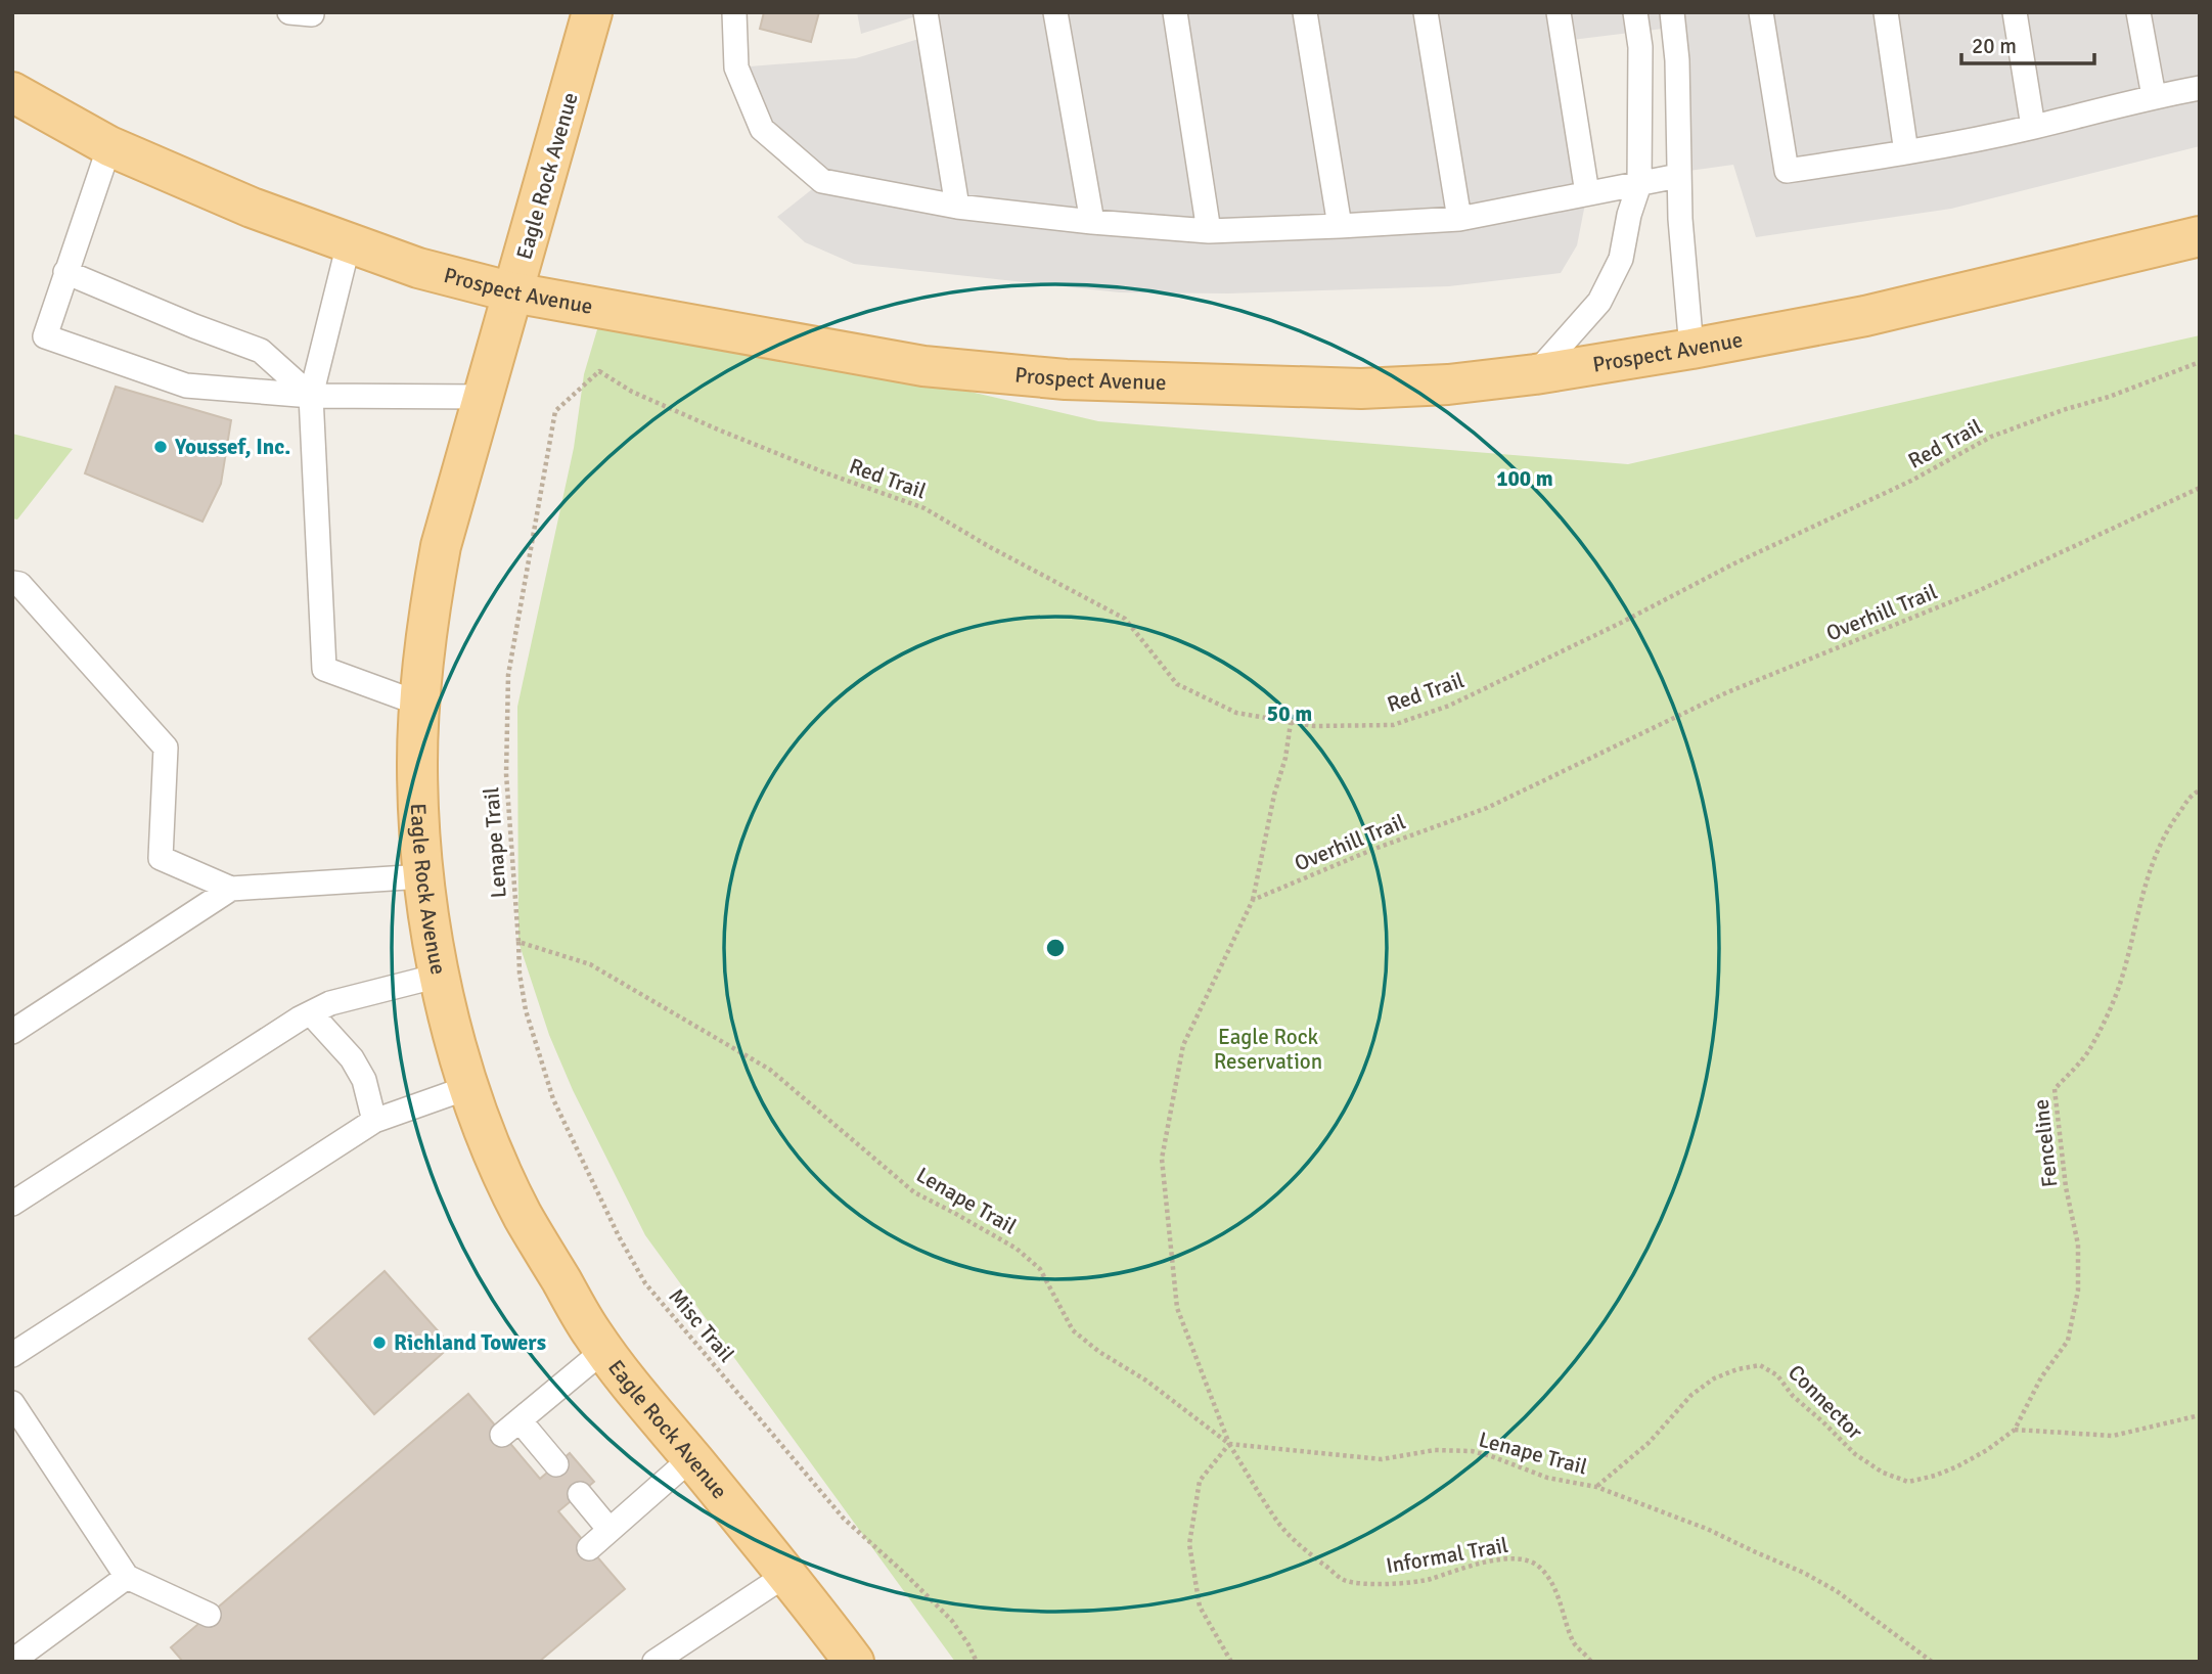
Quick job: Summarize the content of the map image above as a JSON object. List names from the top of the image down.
{
  "streets": {
    "main road": ["Eagle Rock Avenue", "Prospect Avenue"],
    "path": [
      "Red Trail",
      "Overhill Trail",
      "Lenape Trail",
      "Fenceline",
      "Misc Trail",
      "Connector",
      "Informal Trail"
    ]
  },
  "crossings": [
    ["Eagle Rock Avenue", "Prospect Avenue"],
    ["Red Trail", "Lenape Trail"],
    ["Lenape Trail", "Misc Trail"],
    ["Lenape Trail", "Connector"],
    ["Lenape Trail", "Informal Trail"],
    ["Fenceline", "Connector"]
  ],
  "parks": ["Eagle Rock Reservation"],
  "places": ["Youssef, Inc.", "Richland Towers"],
  "scale_bar": "20 m",
  "rings": ["100 m", "50 m"]
}
